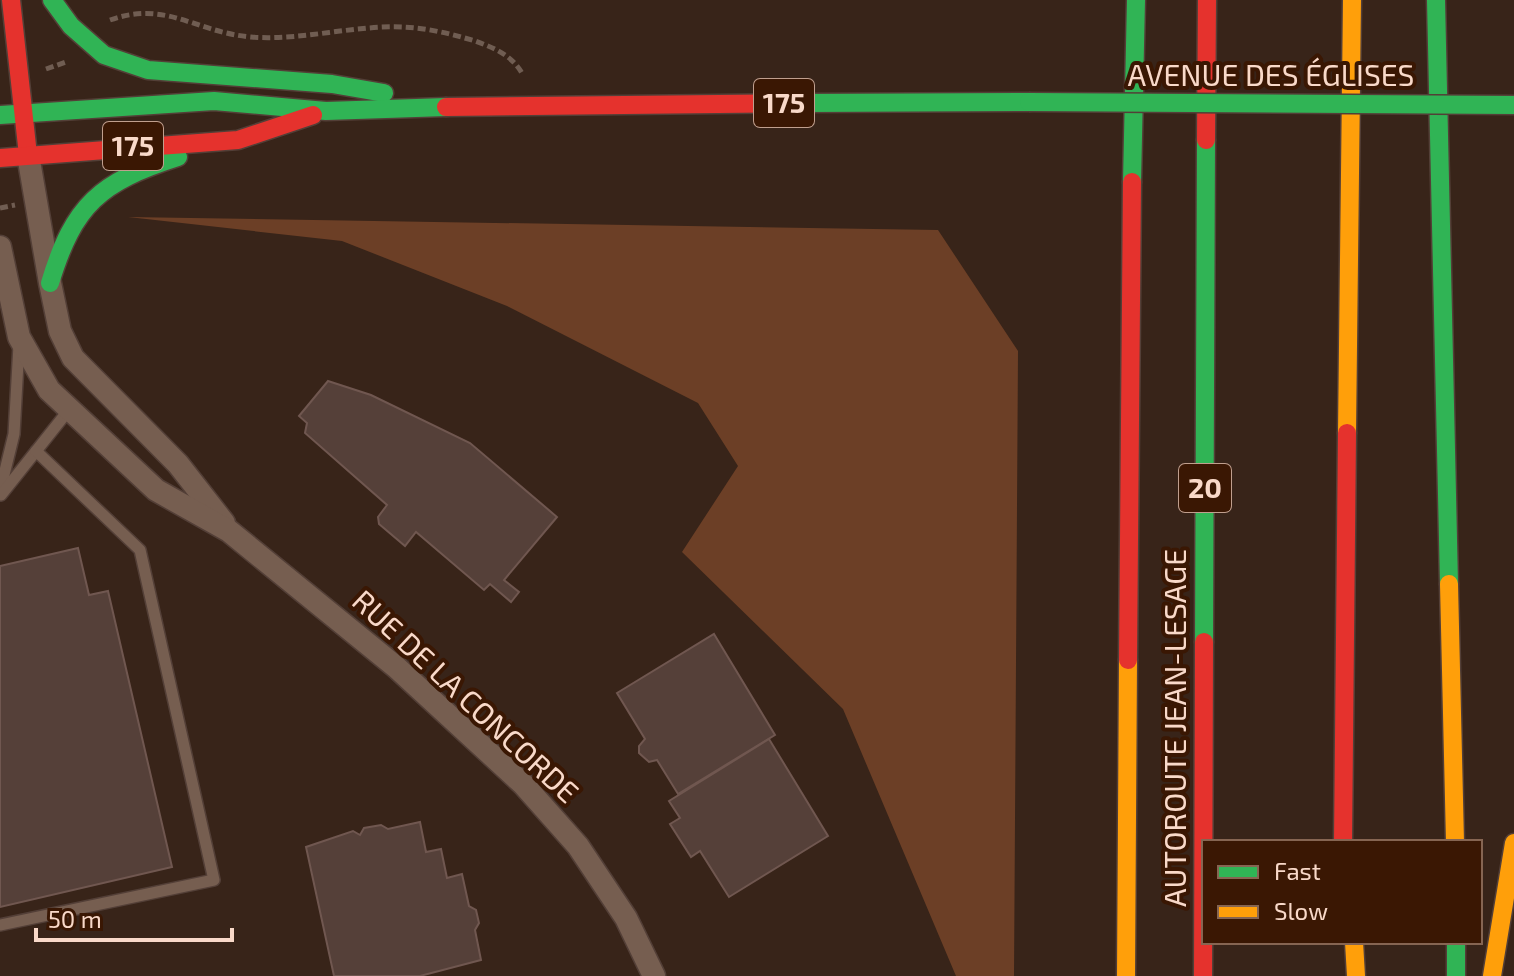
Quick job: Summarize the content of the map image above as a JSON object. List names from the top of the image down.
{
  "streets": {
    "main road": [
      "AVENUE DES ÉGLISES",
      "175",
      "20",
      "RUE DE LA CONCORDE",
      "AUTOROUTE JEAN-LESAGE"
    ]
  },
  "crossings": [
    ["AVENUE DES ÉGLISES", "175"],
    ["175", "RUE DE LA CONCORDE"]
  ],
  "legend": ["Fast", "Slow"],
  "scale_bar": "50 m"
}
